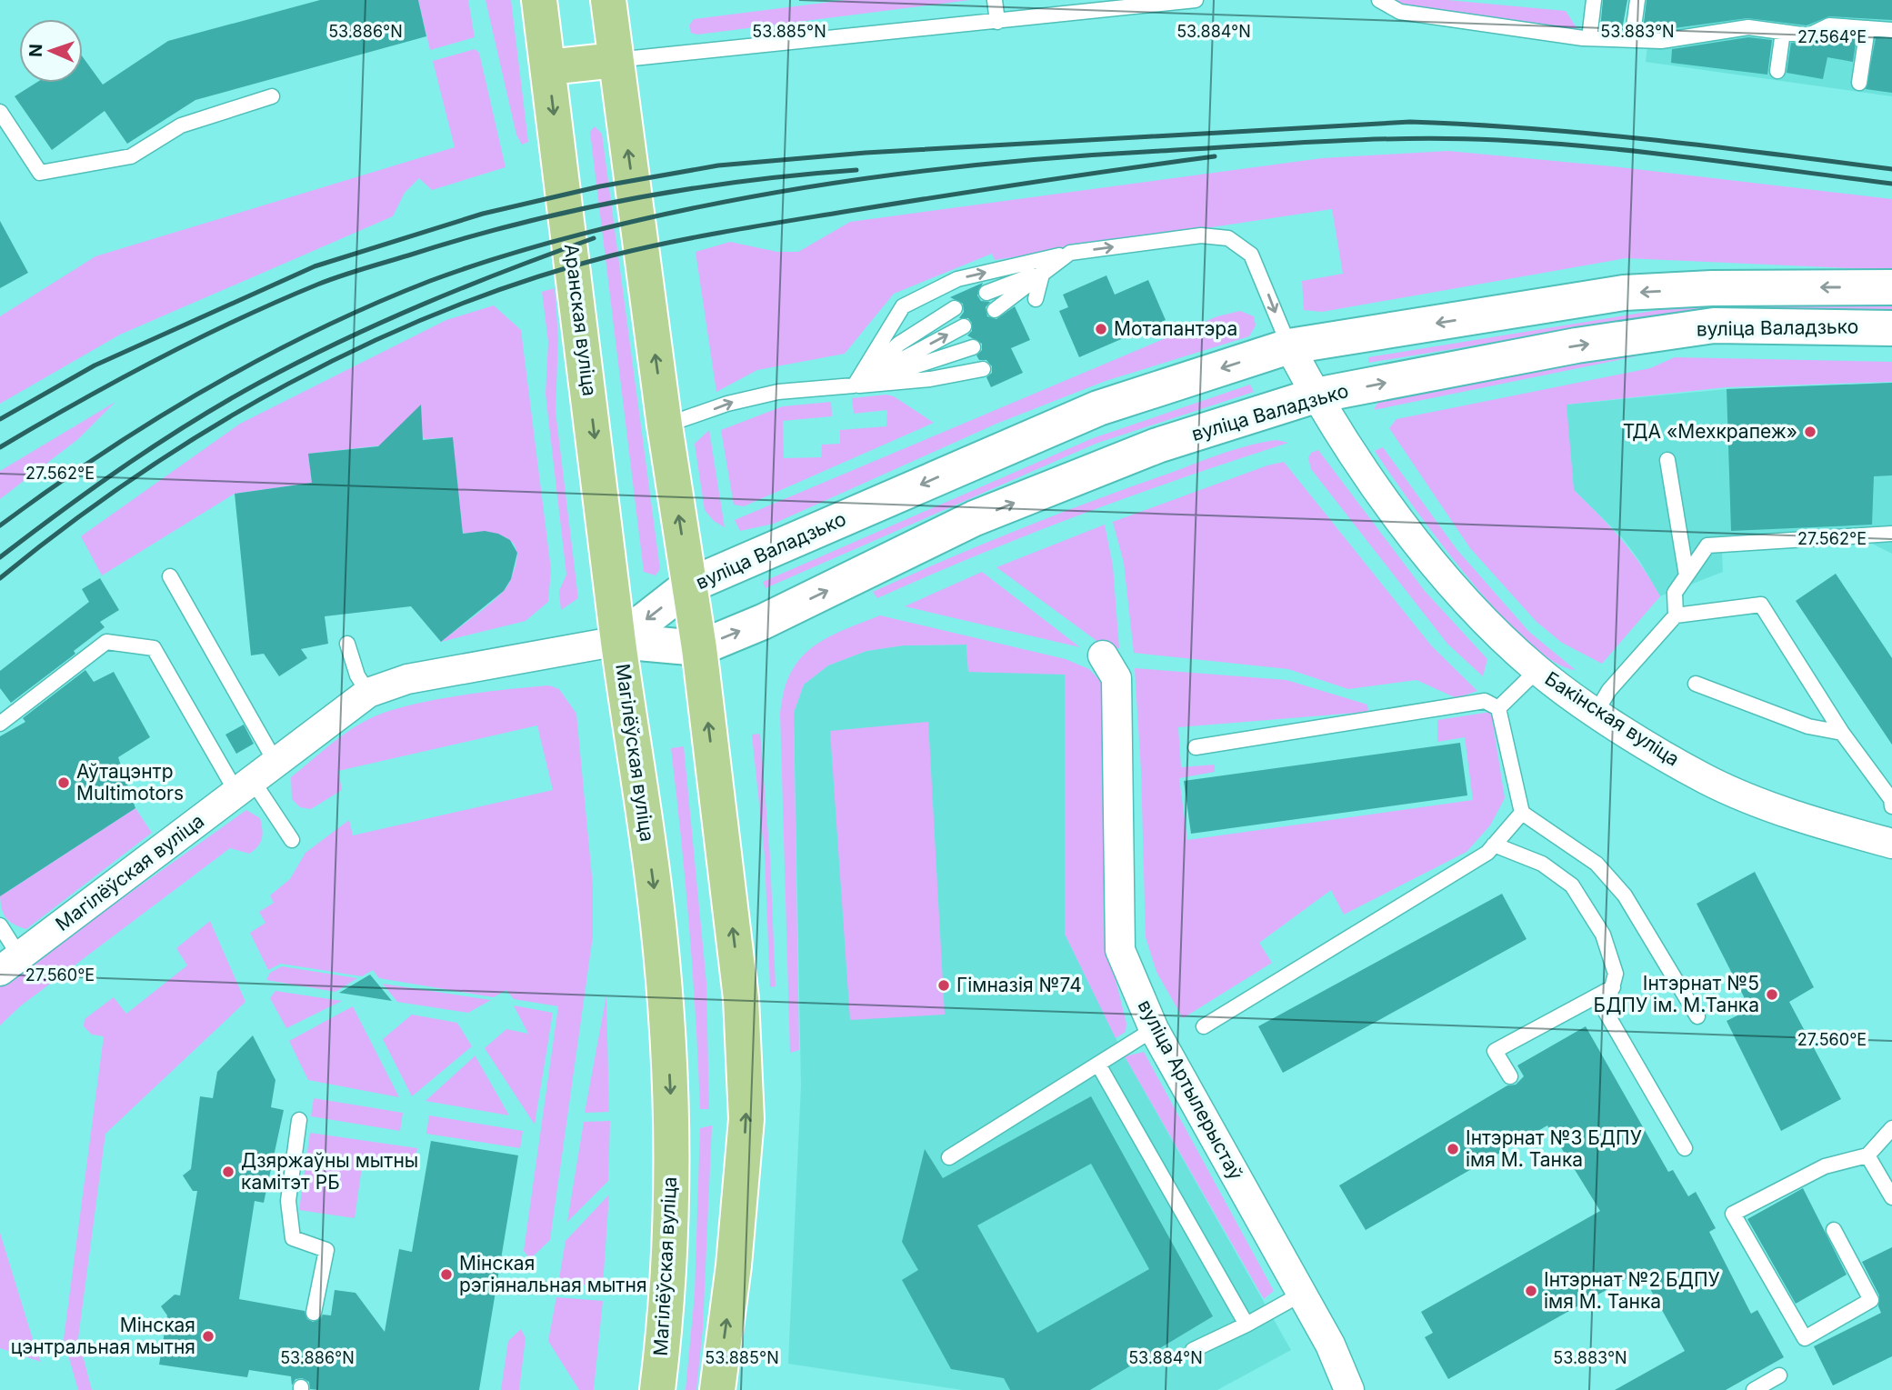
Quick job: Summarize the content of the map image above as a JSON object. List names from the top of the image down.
{
  "streets": {
    "main road": ["Аранская вуліца", "вуліца Валадзько", "Магілёўская вуліца"],
    "street": ["Бакінская вуліца", "вуліца Артылерыстаў"]
  },
  "crossings": [
    ["Аранская вуліца", "вуліца Валадзько"],
    ["Аранская вуліца", "Магілёўская вуліца"],
    ["вуліца Валадзько", "Бакінская вуліца"],
    ["вуліца Валадзько", "Магілёўская вуліца"]
  ],
  "one_way": ["Магілёўская вуліца"],
  "places": [
    "Мотапантэра",
    "ТДА «Мехкрапеж»",
    "Аўтацэнтр Multimotors",
    "Гімназія №74",
    "Інтэрнат №5 БДПУ ім. М.Танка",
    "Інтэрнат №3 БДПУ імя М. Танка",
    "Дзяржаўны мытны камітэт РБ",
    "Мінская рэгіянальная мытня",
    "Інтэрнат №2 БДПУ імя М. Танка",
    "Мінская цэнтральная мытня"
  ],
  "north": "left",
  "coordinates": [
    "53.886°N",
    "53.885°N",
    "53.884°N",
    "53.883°N",
    "27.564°E",
    "27.562°E",
    "27.560°E"
  ]
}
